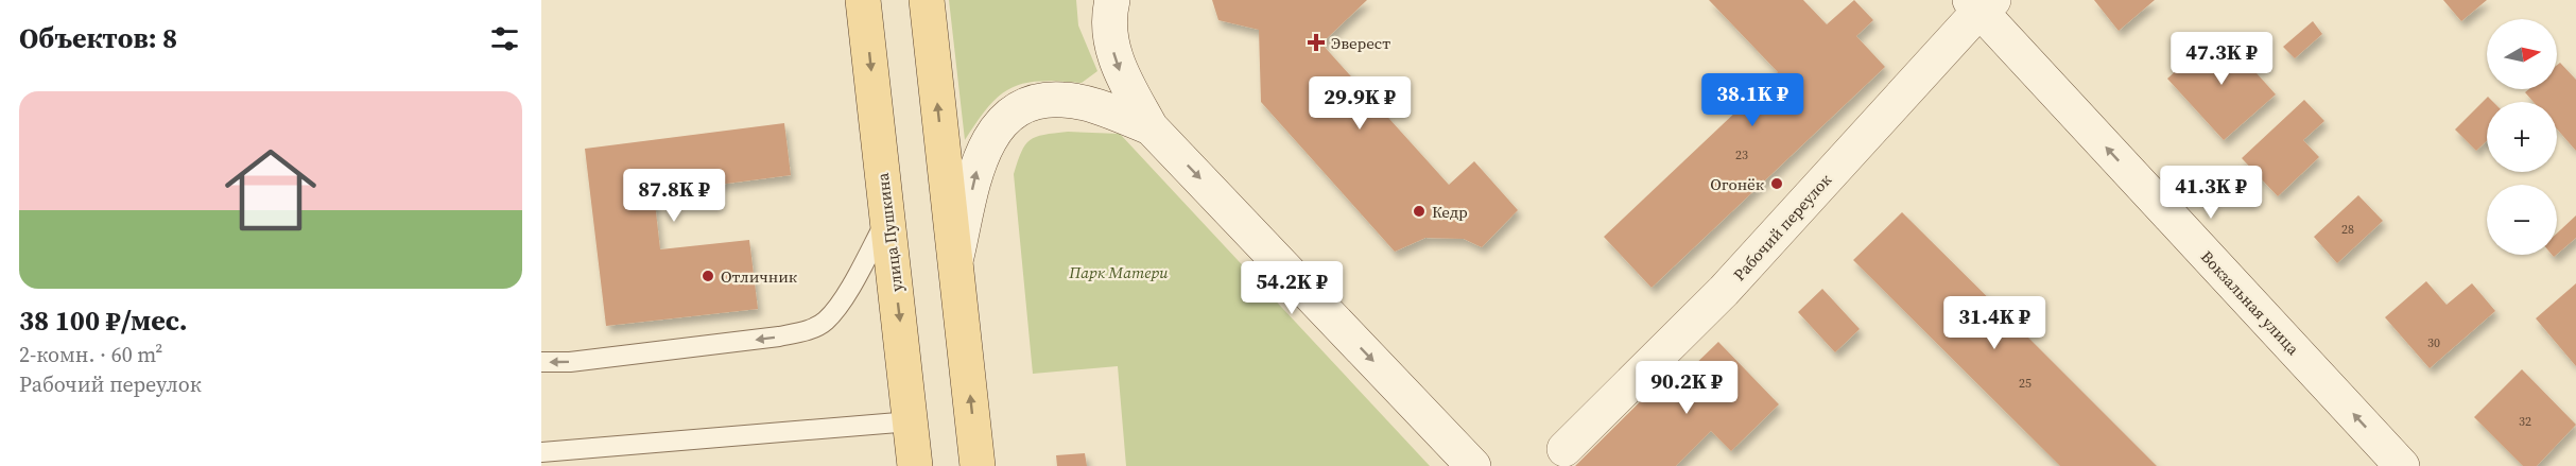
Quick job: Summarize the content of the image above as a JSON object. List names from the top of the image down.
{
  "streets": {
    "main road": ["Рабочий переулок", "улица Пушкина", "Вокзальная улица"]
  },
  "crossings": [
    ["Рабочий переулок", "Вокзальная улица"]
  ],
  "one_way": ["Вокзальная улица"],
  "parks": ["Парк Матери"],
  "places": {
    "health": ["Эверест"],
    "other": ["Огонёк", "Кедр", "Отличник"]
  },
  "house_numbers": [
    "23",
    "28",
    "30",
    "25",
    "32"
  ],
  "north": "right",
  "page": {
    "heading": "Объектов: 8",
    "map_buttons": ["+", "−"],
    "price": [
      "47.3K ₽",
      "38.1K ₽",
      "29.9K ₽",
      "41.3K ₽",
      "87.8K ₽",
      "54.2K ₽",
      "31.4K ₽",
      "90.2K ₽"
    ],
    "list": [
      {
        "name": "38 100 ₽/мес.",
        "note": "2-комн. · 60 m² · Рабочий переулок"
      }
    ]
  }
}
